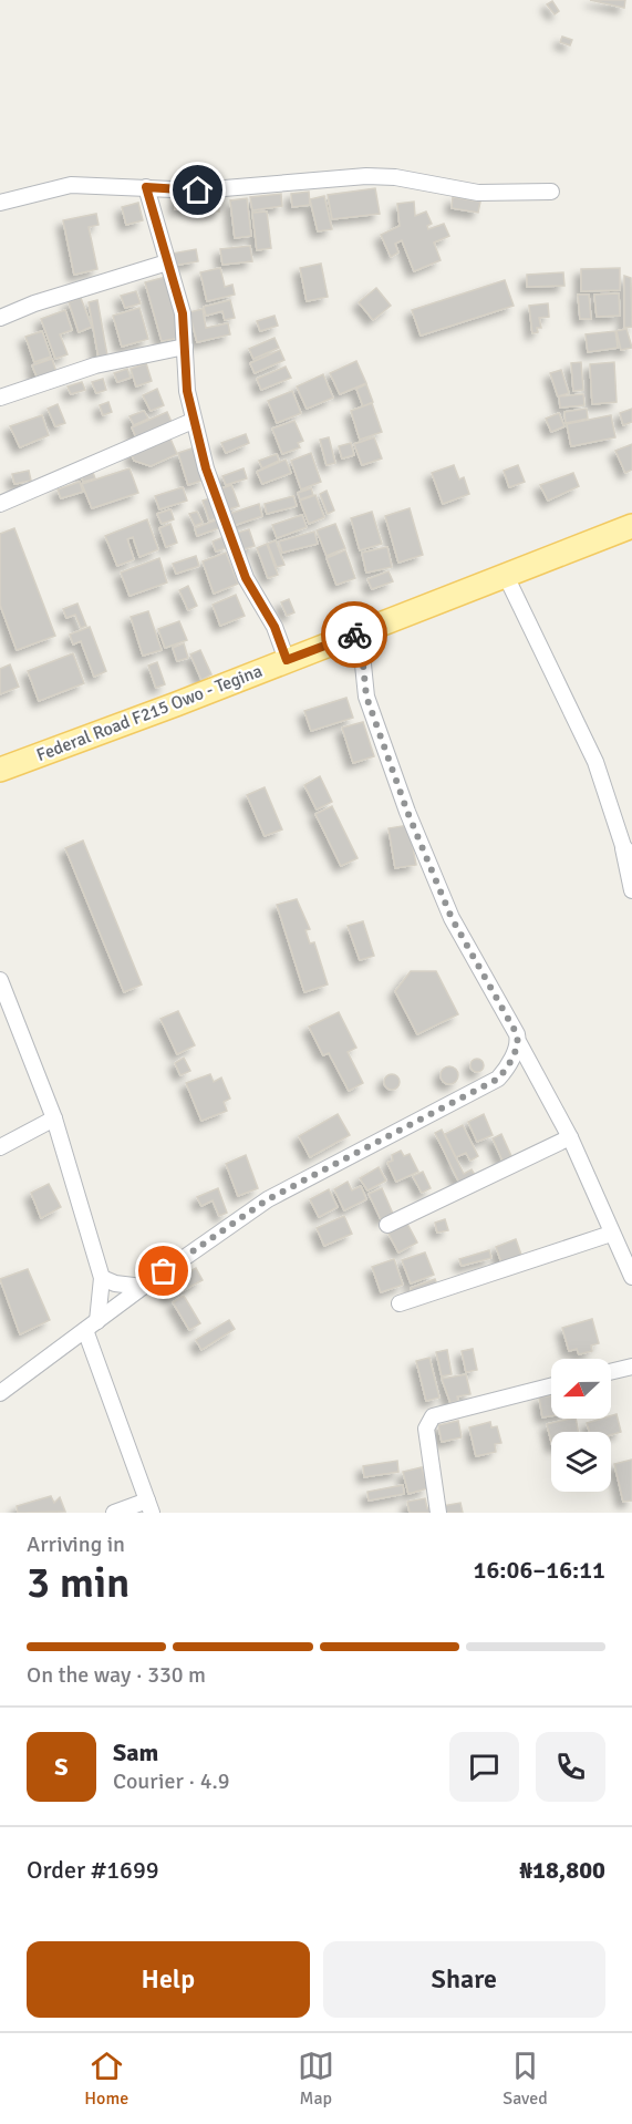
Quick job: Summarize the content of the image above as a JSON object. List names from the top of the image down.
{
  "streets": {
    "main road": ["Federal Road F215 Owo - Tegina"]
  },
  "north": "left",
  "page": {
    "heading": ["3 min", "Arriving in", "16:06–16:11"],
    "panel": [
      "Sam",
      "Courier · 4.9",
      "Order #1699",
      "₦18,800"
    ],
    "bar": "On the way · 330 m",
    "round": "S",
    "buttons": ["Help", "Share"],
    "tabs": ["Home", "Map", "Saved"]
  }
}
